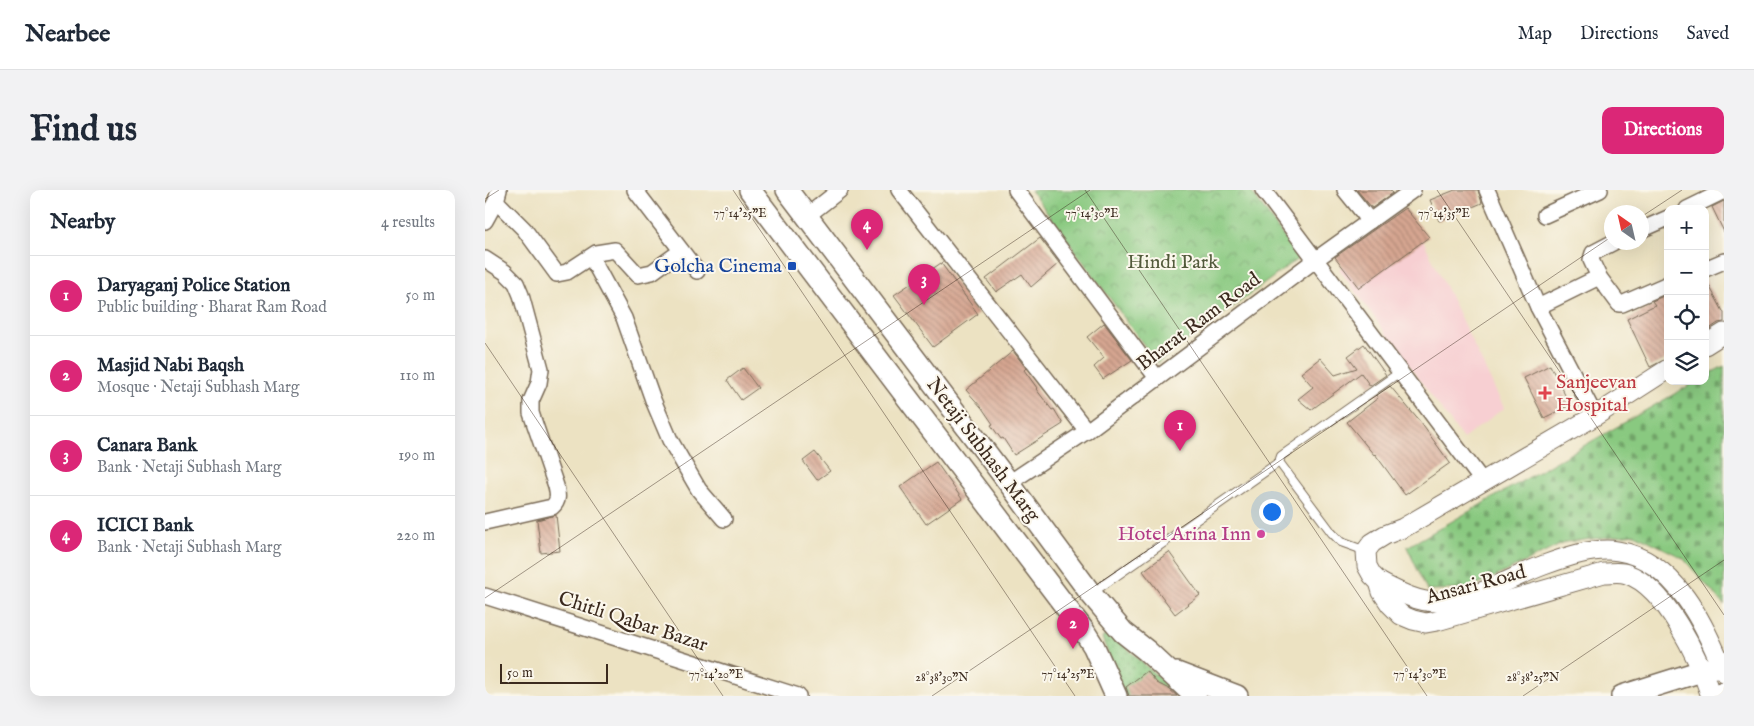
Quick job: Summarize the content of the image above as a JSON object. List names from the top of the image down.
{
  "streets": {
    "main road": ["Netaji Subhash Marg"],
    "street": ["Bharat Ram Road", "Ansari Road", "Chitli Qabar Bazar"]
  },
  "crossings": [
    ["Bharat Ram Road", "Netaji Subhash Marg"]
  ],
  "parks": ["Hindi Park"],
  "places": {
    "transit": ["Golcha Cinema"],
    "health": ["Sanjeevan Hospital"],
    "other": ["Hotel Arina Inn"]
  },
  "scale_bar": "50 m",
  "north": "top left",
  "page": {
    "header": "Nearbee",
    "nav": ["Map", "Directions", "Saved"],
    "buttons": "Directions",
    "title": "Find us",
    "heading": ["Nearby", "4 results"],
    "map_buttons": ["+", "−"],
    "pins": [
      "4",
      "3",
      "1",
      "2"
    ],
    "list": [
      {
        "mark": "1",
        "name": "Daryaganj Police Station",
        "note": "Public building · Bharat Ram Road",
        "value": "50 m"
      },
      {
        "mark": "2",
        "name": "Masjid Nabi Baqsh",
        "note": "Mosque · Netaji Subhash Marg",
        "value": "110 m"
      },
      {
        "mark": "3",
        "name": "Canara Bank",
        "note": "Bank · Netaji Subhash Marg",
        "value": "190 m"
      },
      {
        "mark": "4",
        "name": "ICICI Bank",
        "note": "Bank · Netaji Subhash Marg",
        "value": "220 m"
      }
    ],
    "scale": "50 m"
  },
  "coordinates": [
    "77°14'25\"E",
    "77°14'30\"E",
    "77°14'35\"E",
    "77°14'20\"E",
    "28°38'30\"N",
    "28°38'25\"N"
  ]
}
